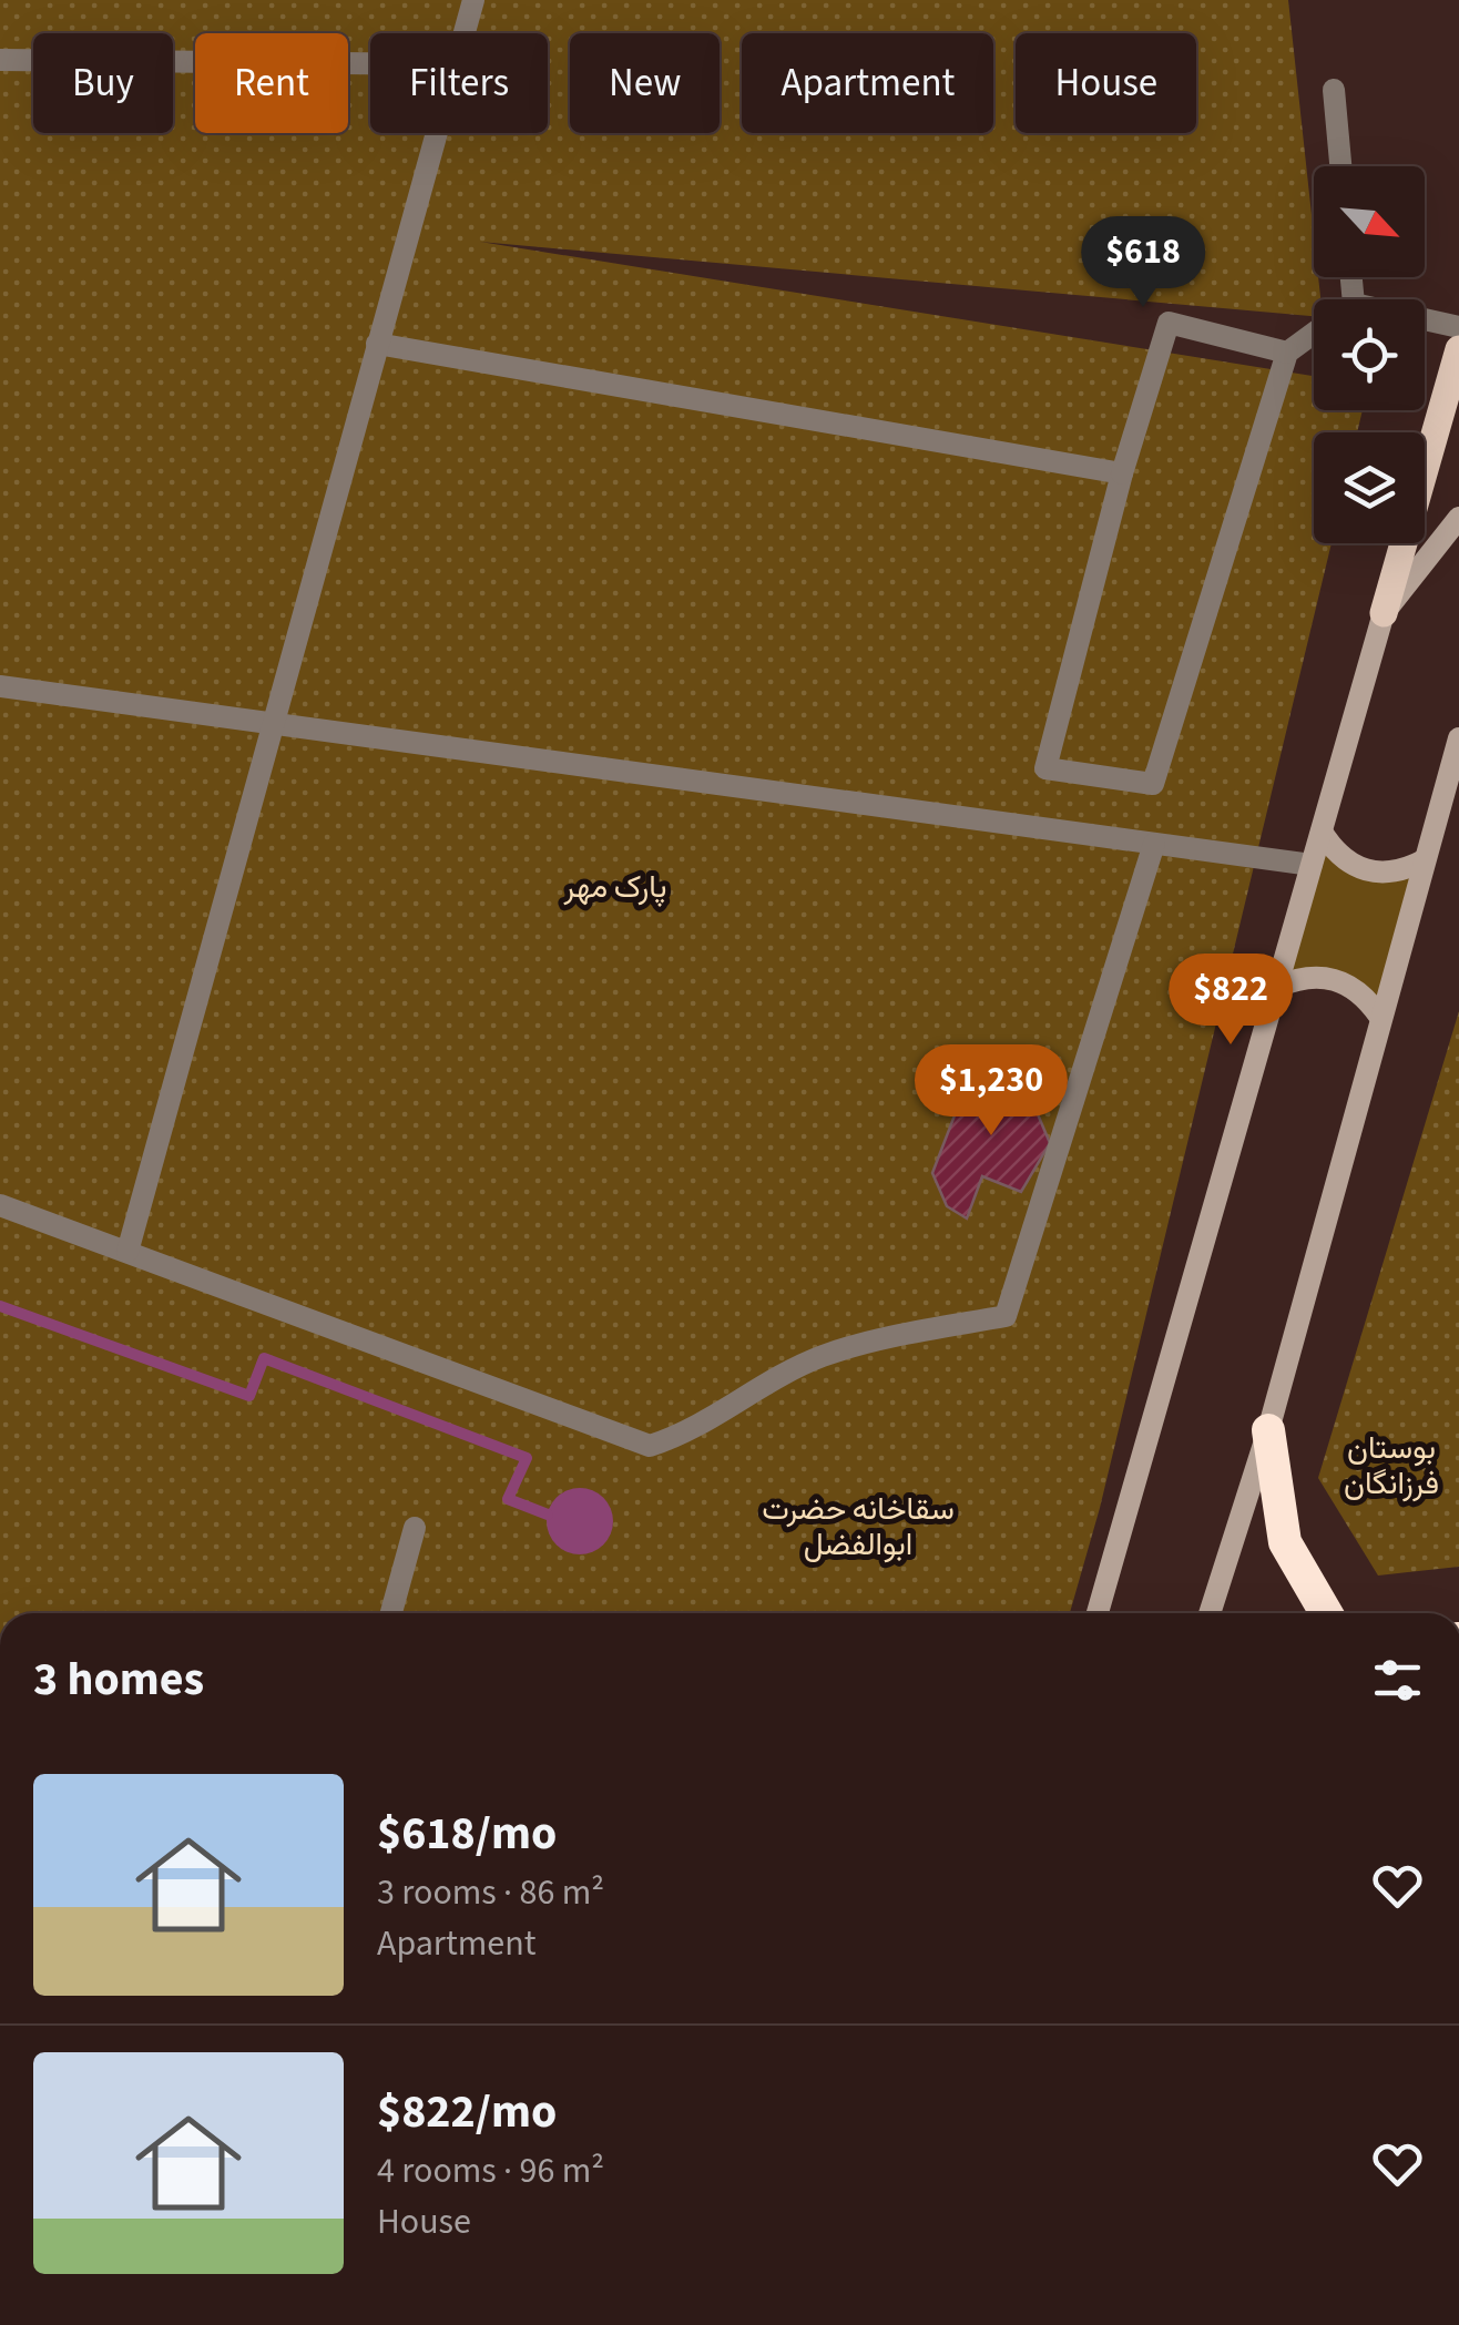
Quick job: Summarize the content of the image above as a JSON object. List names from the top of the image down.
{
  "parks": ["پارک مهر", "بوستان فرزانگان", "سقاخانه حضرت ابوالفضل"],
  "north": "bottom right",
  "page": {
    "chip": [
      "Buy",
      "Rent",
      "Filters",
      "New",
      "Apartment",
      "House"
    ],
    "price": ["$618", "$822", "$1,230"],
    "heading": "3 homes",
    "list": [
      {
        "name": "$618/mo",
        "note": "3 rooms · 86 m² · Apartment"
      },
      {
        "name": "$822/mo",
        "note": "4 rooms · 96 m² · House"
      }
    ]
  }
}
